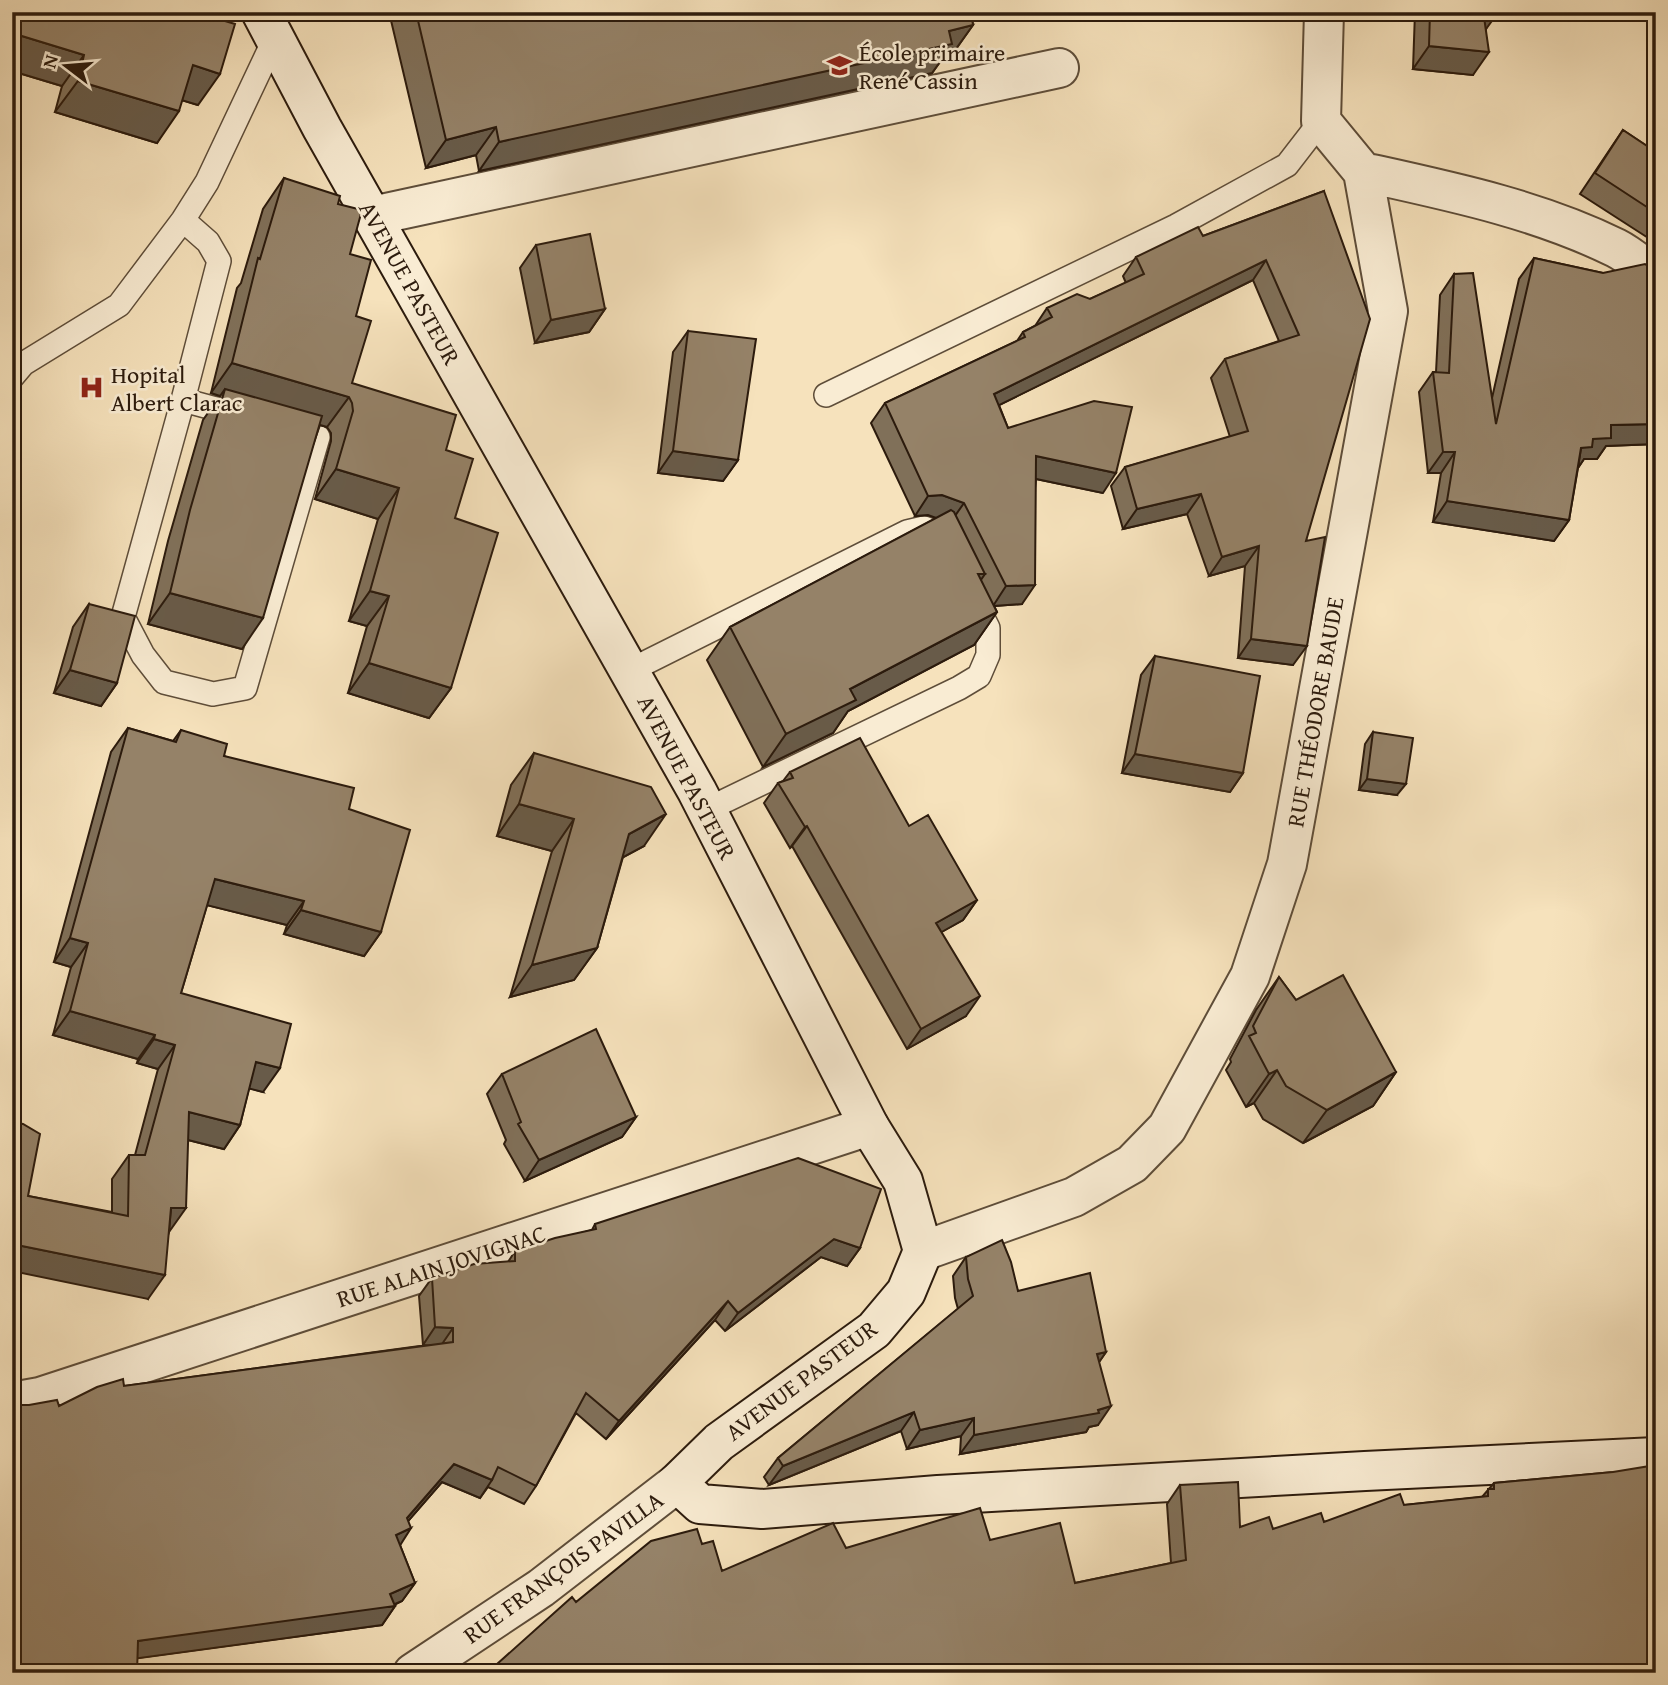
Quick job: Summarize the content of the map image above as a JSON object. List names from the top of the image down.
{
  "streets": {
    "street": [
      "AVENUE PASTEUR",
      "RUE THÉODORE BAUDE",
      "RUE ALAIN JOVIGNAC",
      "RUE FRANÇOIS PAVILLA"
    ]
  },
  "crossings": [
    ["AVENUE PASTEUR", "RUE THÉODORE BAUDE"],
    ["AVENUE PASTEUR", "RUE ALAIN JOVIGNAC"],
    ["AVENUE PASTEUR", "RUE FRANÇOIS PAVILLA"]
  ],
  "places": {
    "school or university": ["École primaire René Cassin"],
    "hospital": ["Hopital Albert Clarac"]
  },
  "north": "left"
}
